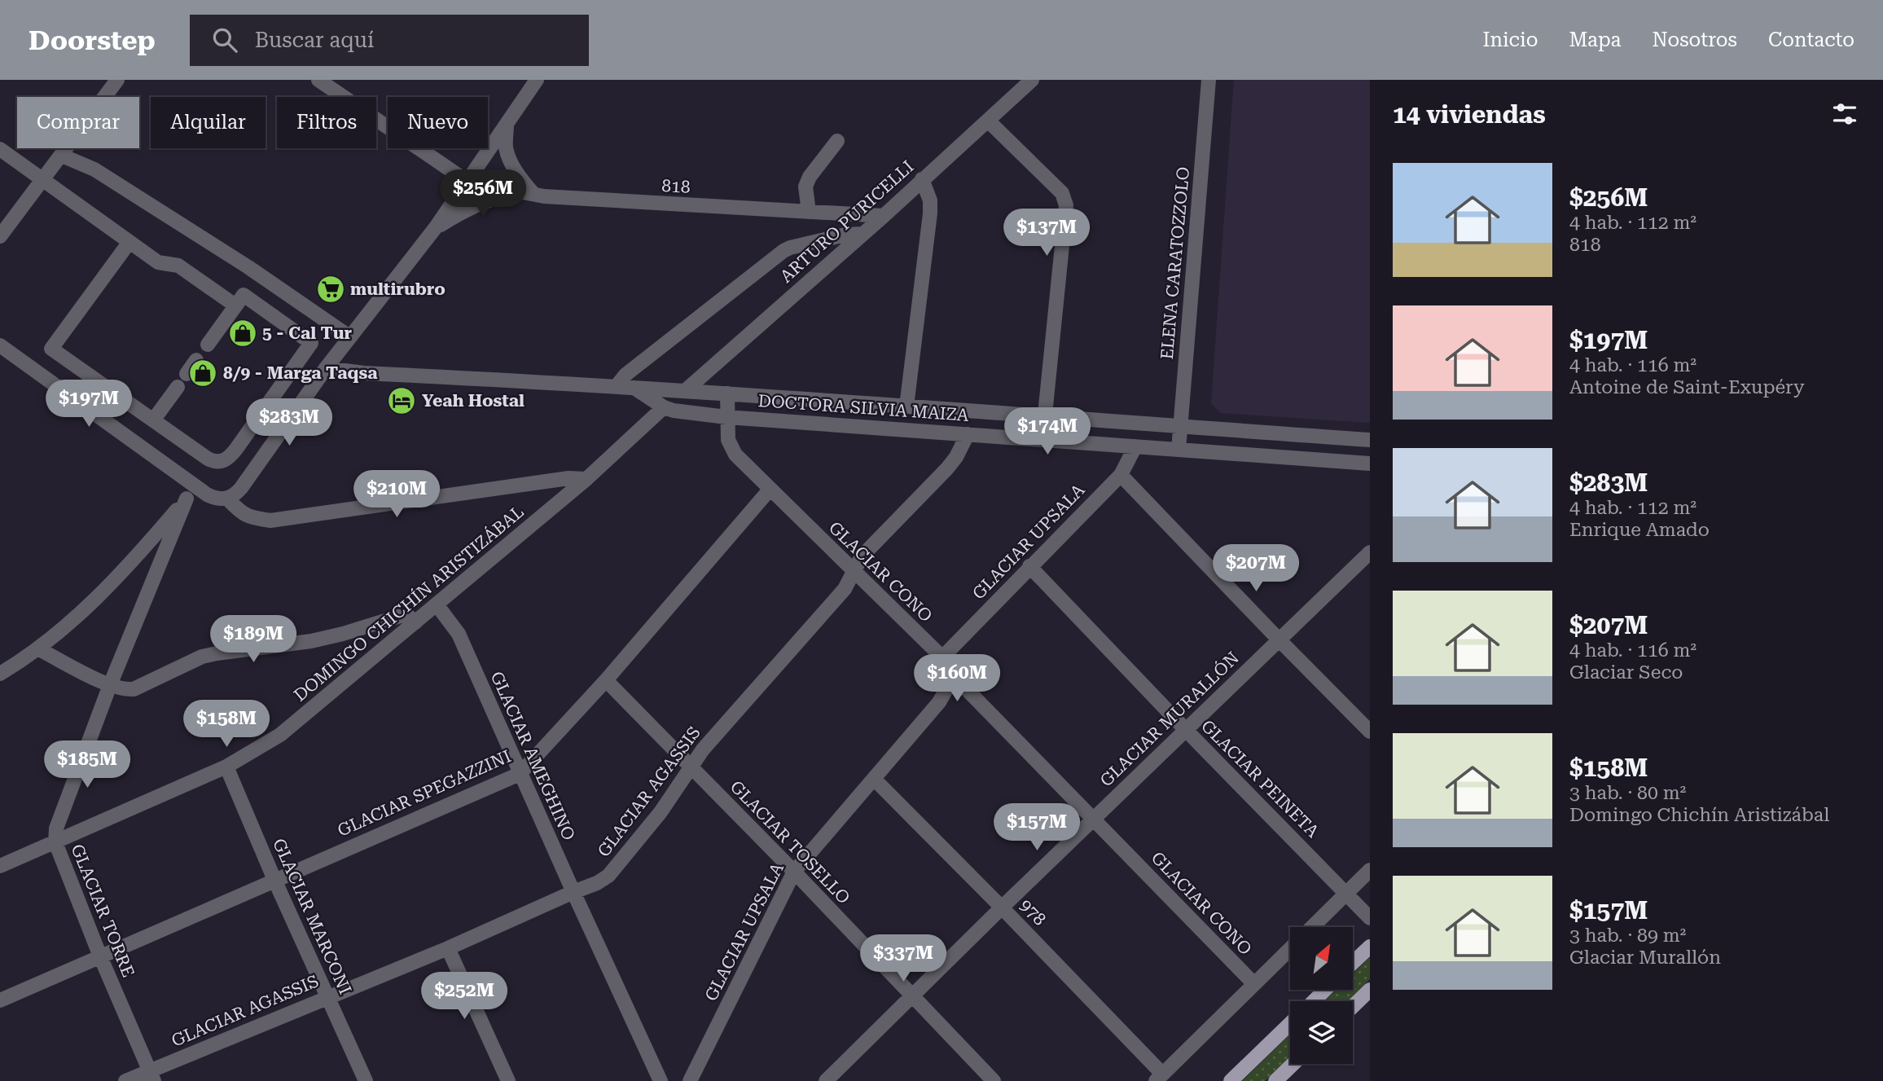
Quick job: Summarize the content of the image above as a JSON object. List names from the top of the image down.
{
  "streets": {
    "street": [
      "818",
      "ARTURO PURICELLI",
      "ELENA CARATOZZOLO",
      "DOCTORA SILVIA MAIZA",
      "GLACIAR UPSALA",
      "GLACIAR CONO",
      "DOMINGO CHICHÍN ARISTIZÁBAL",
      "GLACIAR MURALLÓN",
      "GLACIAR AMEGHINO",
      "GLACIAR PEINETA",
      "GLACIAR AGASSIS",
      "GLACIAR SPEGAZZINI",
      "GLACIAR TOSELLO",
      "GLACIAR TORRE",
      "978",
      "GLACIAR MARCONI"
    ]
  },
  "crossings": [
    ["818", "ARTURO PURICELLI"],
    ["ARTURO PURICELLI", "DOCTORA SILVIA MAIZA"],
    ["ELENA CARATOZZOLO", "DOCTORA SILVIA MAIZA"],
    ["DOCTORA SILVIA MAIZA", "GLACIAR UPSALA"],
    ["DOCTORA SILVIA MAIZA", "GLACIAR CONO"],
    ["DOCTORA SILVIA MAIZA", "DOMINGO CHICHÍN ARISTIZÁBAL"],
    ["DOCTORA SILVIA MAIZA", "GLACIAR AGASSIS"],
    ["GLACIAR UPSALA", "GLACIAR CONO"],
    ["GLACIAR UPSALA", "GLACIAR PEINETA"],
    ["GLACIAR UPSALA", "GLACIAR TOSELLO"],
    ["GLACIAR UPSALA", "978"],
    ["GLACIAR CONO", "GLACIAR MURALLÓN"],
    ["GLACIAR CONO", "GLACIAR AGASSIS"],
    ["GLACIAR CONO", "GLACIAR SPEGAZZINI"],
    ["DOMINGO CHICHÍN ARISTIZÁBAL", "GLACIAR AMEGHINO"],
    ["DOMINGO CHICHÍN ARISTIZÁBAL", "GLACIAR TORRE"],
    ["DOMINGO CHICHÍN ARISTIZÁBAL", "GLACIAR MARCONI"],
    ["GLACIAR MURALLÓN", "GLACIAR PEINETA"],
    ["GLACIAR MURALLÓN", "GLACIAR TOSELLO"],
    ["GLACIAR MURALLÓN", "978"],
    ["GLACIAR AMEGHINO", "GLACIAR AGASSIS"],
    ["GLACIAR AMEGHINO", "GLACIAR SPEGAZZINI"],
    ["GLACIAR AGASSIS", "GLACIAR TOSELLO"],
    ["GLACIAR AGASSIS", "GLACIAR TORRE"],
    ["GLACIAR AGASSIS", "GLACIAR MARCONI"],
    ["GLACIAR SPEGAZZINI", "GLACIAR TOSELLO"],
    ["GLACIAR SPEGAZZINI", "GLACIAR TORRE"],
    ["GLACIAR SPEGAZZINI", "GLACIAR MARCONI"]
  ],
  "places": {
    "supermarket": ["multirubro"],
    "shop": ["5 - Cal Tur", "8/9 - Marga Taqsa"],
    "hotel": ["Yeah Hostal"]
  },
  "north": "top right",
  "page": {
    "header": "Doorstep",
    "search": "Buscar aquí",
    "nav": [
      "Inicio",
      "Mapa",
      "Nosotros",
      "Contacto"
    ],
    "heading": "14 viviendas",
    "chip": [
      "Comprar",
      "Alquilar",
      "Filtros",
      "Nuevo"
    ],
    "list": [
      {
        "name": "$256M",
        "note": "4 hab. · 112 m² · 818"
      },
      {
        "name": "$197M",
        "note": "4 hab. · 116 m² · Antoine de Saint-Exupéry"
      },
      {
        "name": "$283M",
        "note": "4 hab. · 112 m² · Enrique Amado"
      },
      {
        "name": "$207M",
        "note": "4 hab. · 116 m² · Glaciar Seco"
      },
      {
        "name": "$158M",
        "note": "3 hab. · 80 m² · Domingo Chichín Aristizábal"
      },
      {
        "name": "$157M",
        "note": "3 hab. · 89 m² · Glaciar Murallón"
      }
    ],
    "price": [
      "$256M",
      "$137M",
      "$197M",
      "$283M",
      "$174M",
      "$210M",
      "$207M",
      "$189M",
      "$160M",
      "$158M",
      "$185M",
      "$157M",
      "$337M",
      "$252M"
    ]
  }
}
